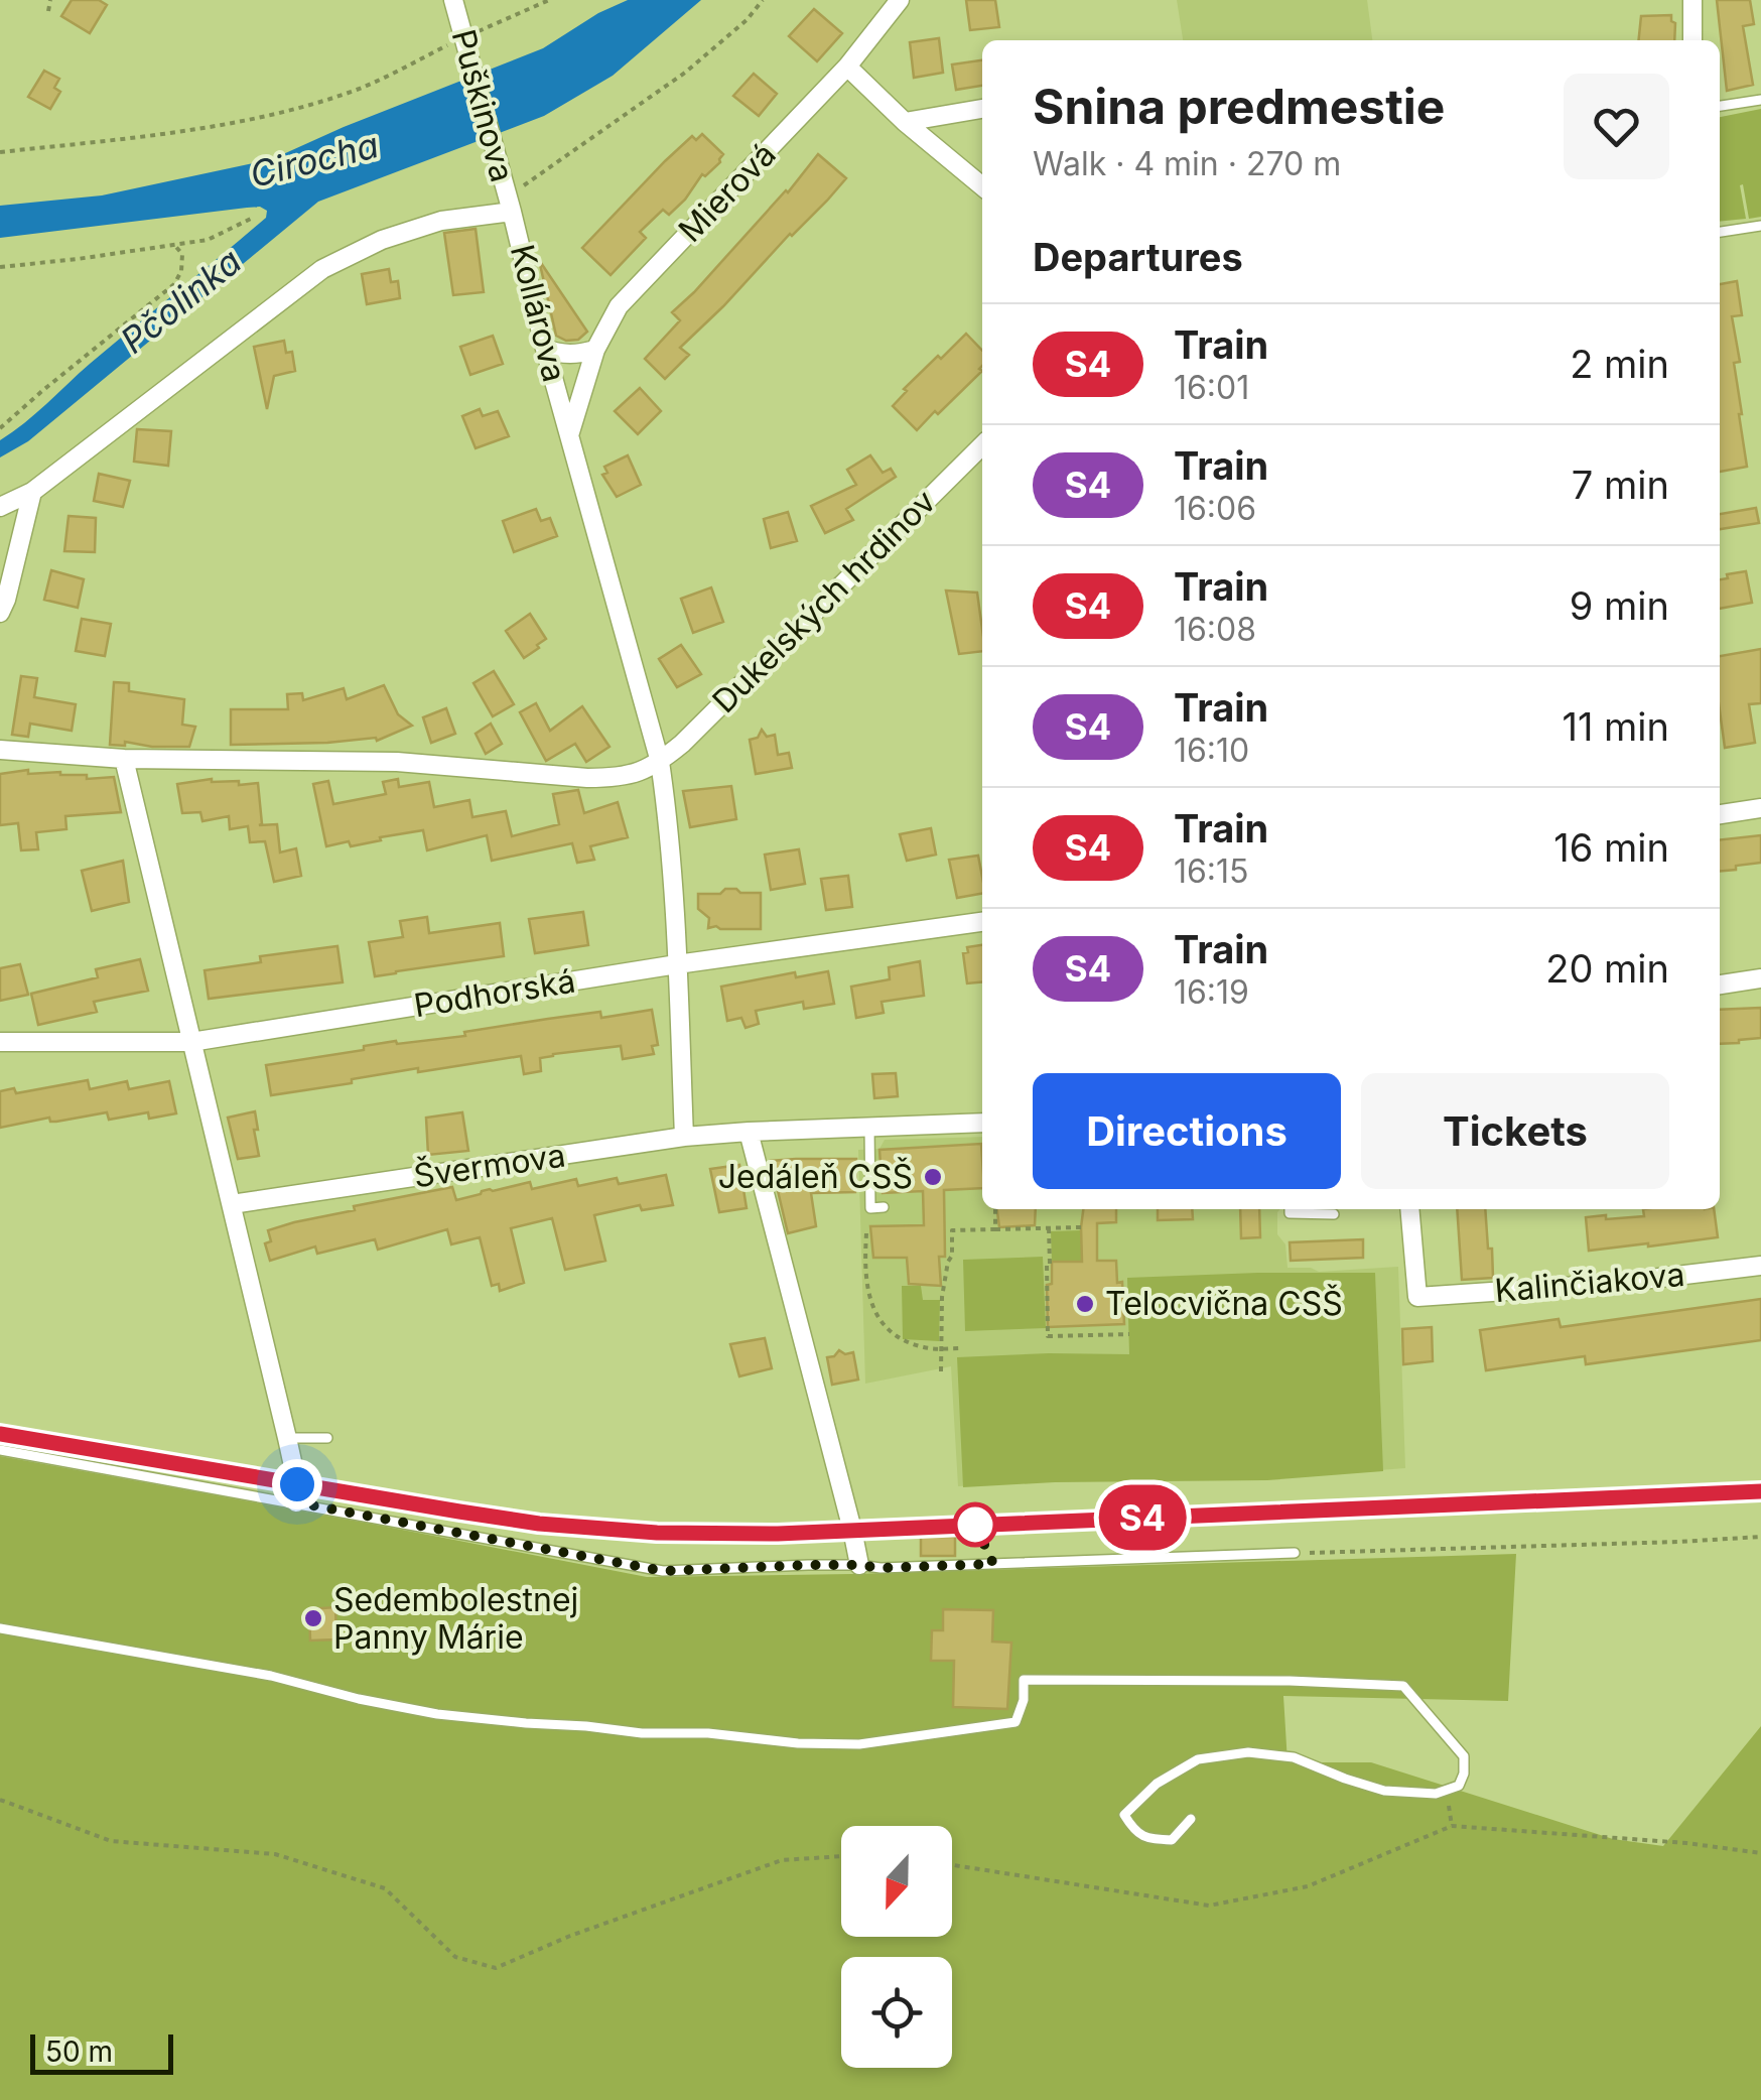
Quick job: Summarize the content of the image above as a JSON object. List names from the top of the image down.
{
  "streets": {
    "street": [
      "Puškinova",
      "Mierová",
      "Kollárova",
      "Dukelských hrdinov",
      "Podhorská",
      "Švermova",
      "Kalinčiakova"
    ]
  },
  "crossings": [
    ["Puškinova", "Kollárova"],
    ["Mierová", "Kollárova"],
    ["Kollárova", "Dukelských hrdinov"],
    ["Kollárova", "Podhorská"],
    ["Kollárova", "Švermova"]
  ],
  "water": ["Cirocha", "Pčolinka"],
  "places": ["Jedáleň CSŠ", "Telocvična CSŠ", "Sedembolestnej Panny Márie"],
  "scale_bar": "50 m",
  "north": "bottom",
  "page": {
    "on_map": "S4",
    "heading": [
      ["Snina predmestie", "Walk · 4 min · 270 m"],
      "Departures"
    ],
    "list": [
      {
        "mark": "S4",
        "name": "Train",
        "note": "16:01",
        "value": "2 min"
      },
      {
        "mark": "S4",
        "name": "Train",
        "note": "16:06",
        "value": "7 min"
      },
      {
        "mark": "S4",
        "name": "Train",
        "note": "16:08",
        "value": "9 min"
      },
      {
        "mark": "S4",
        "name": "Train",
        "note": "16:10",
        "value": "11 min"
      },
      {
        "mark": "S4",
        "name": "Train",
        "note": "16:15",
        "value": "16 min"
      },
      {
        "mark": "S4",
        "name": "Train",
        "note": "16:19",
        "value": "20 min"
      }
    ],
    "buttons": ["Directions", "Tickets"],
    "scale": "50 m"
  }
}
